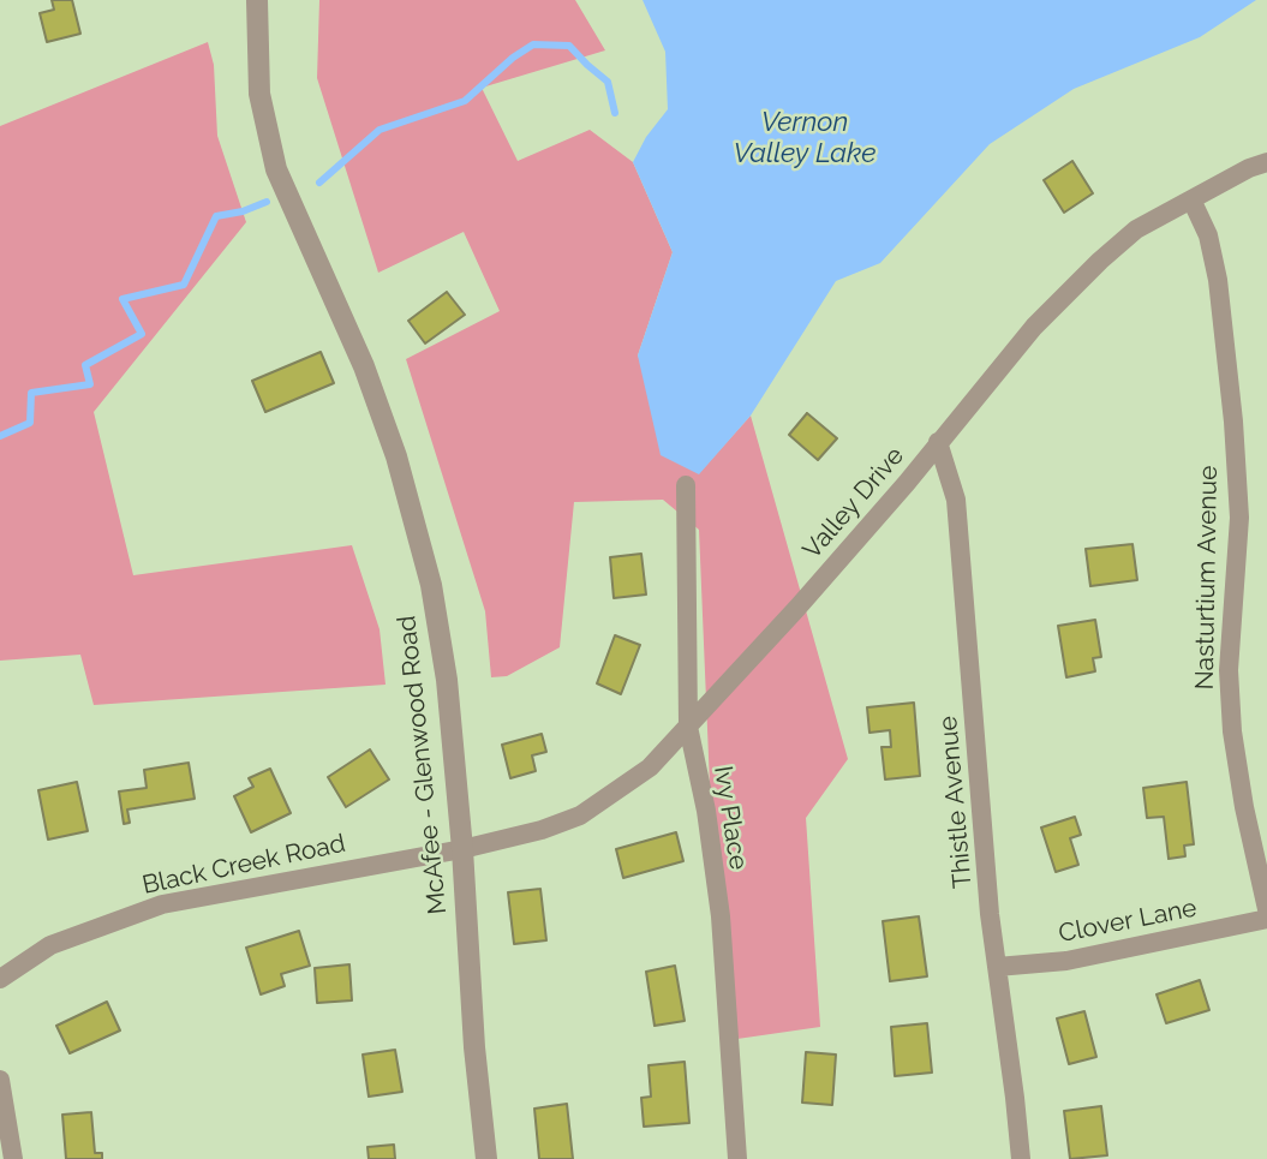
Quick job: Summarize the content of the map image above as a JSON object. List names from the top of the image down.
{
  "streets": {
    "street": [
      "Valley Drive",
      "Nasturtium Avenue",
      "McAfee - Glenwood Road",
      "Thistle Avenue",
      "Ivy Place",
      "Black Creek Road",
      "Clover Lane"
    ]
  },
  "crossings": [
    ["Valley Drive", "Nasturtium Avenue"],
    ["Valley Drive", "McAfee - Glenwood Road"],
    ["Valley Drive", "Thistle Avenue"],
    ["Valley Drive", "Ivy Place"],
    ["Valley Drive", "Black Creek Road"],
    ["McAfee - Glenwood Road", "Black Creek Road"],
    ["Thistle Avenue", "Clover Lane"]
  ],
  "water": ["Vernon Valley Lake"]
}
